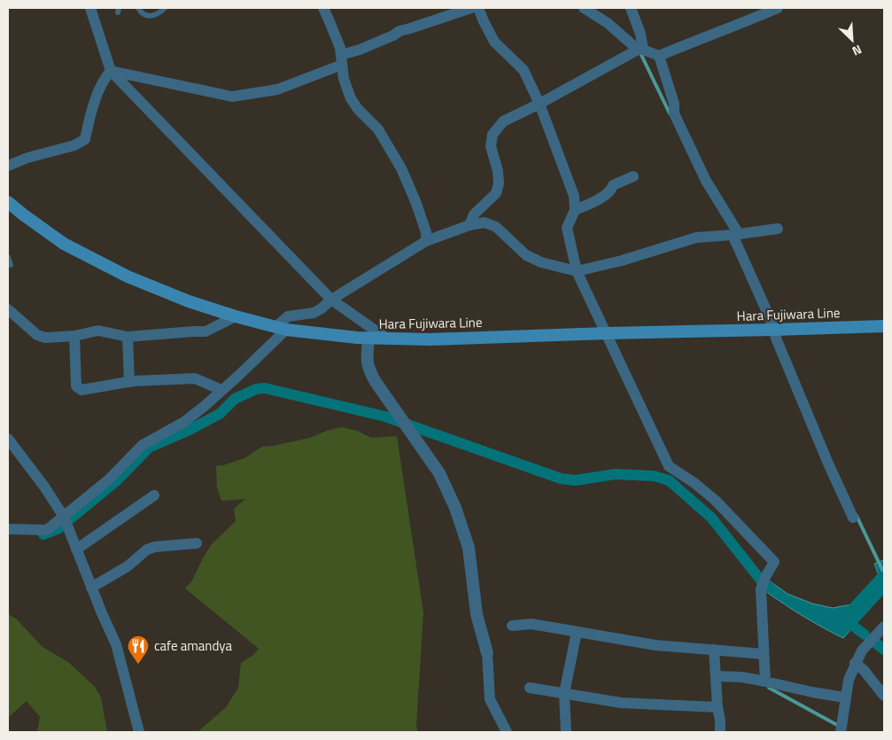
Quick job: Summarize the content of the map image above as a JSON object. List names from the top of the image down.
{
  "streets": {
    "main road": ["Hara Fujiwara Line"]
  },
  "places": {
    "restaurant": ["cafe amandya"]
  },
  "north": "bottom right"
}
